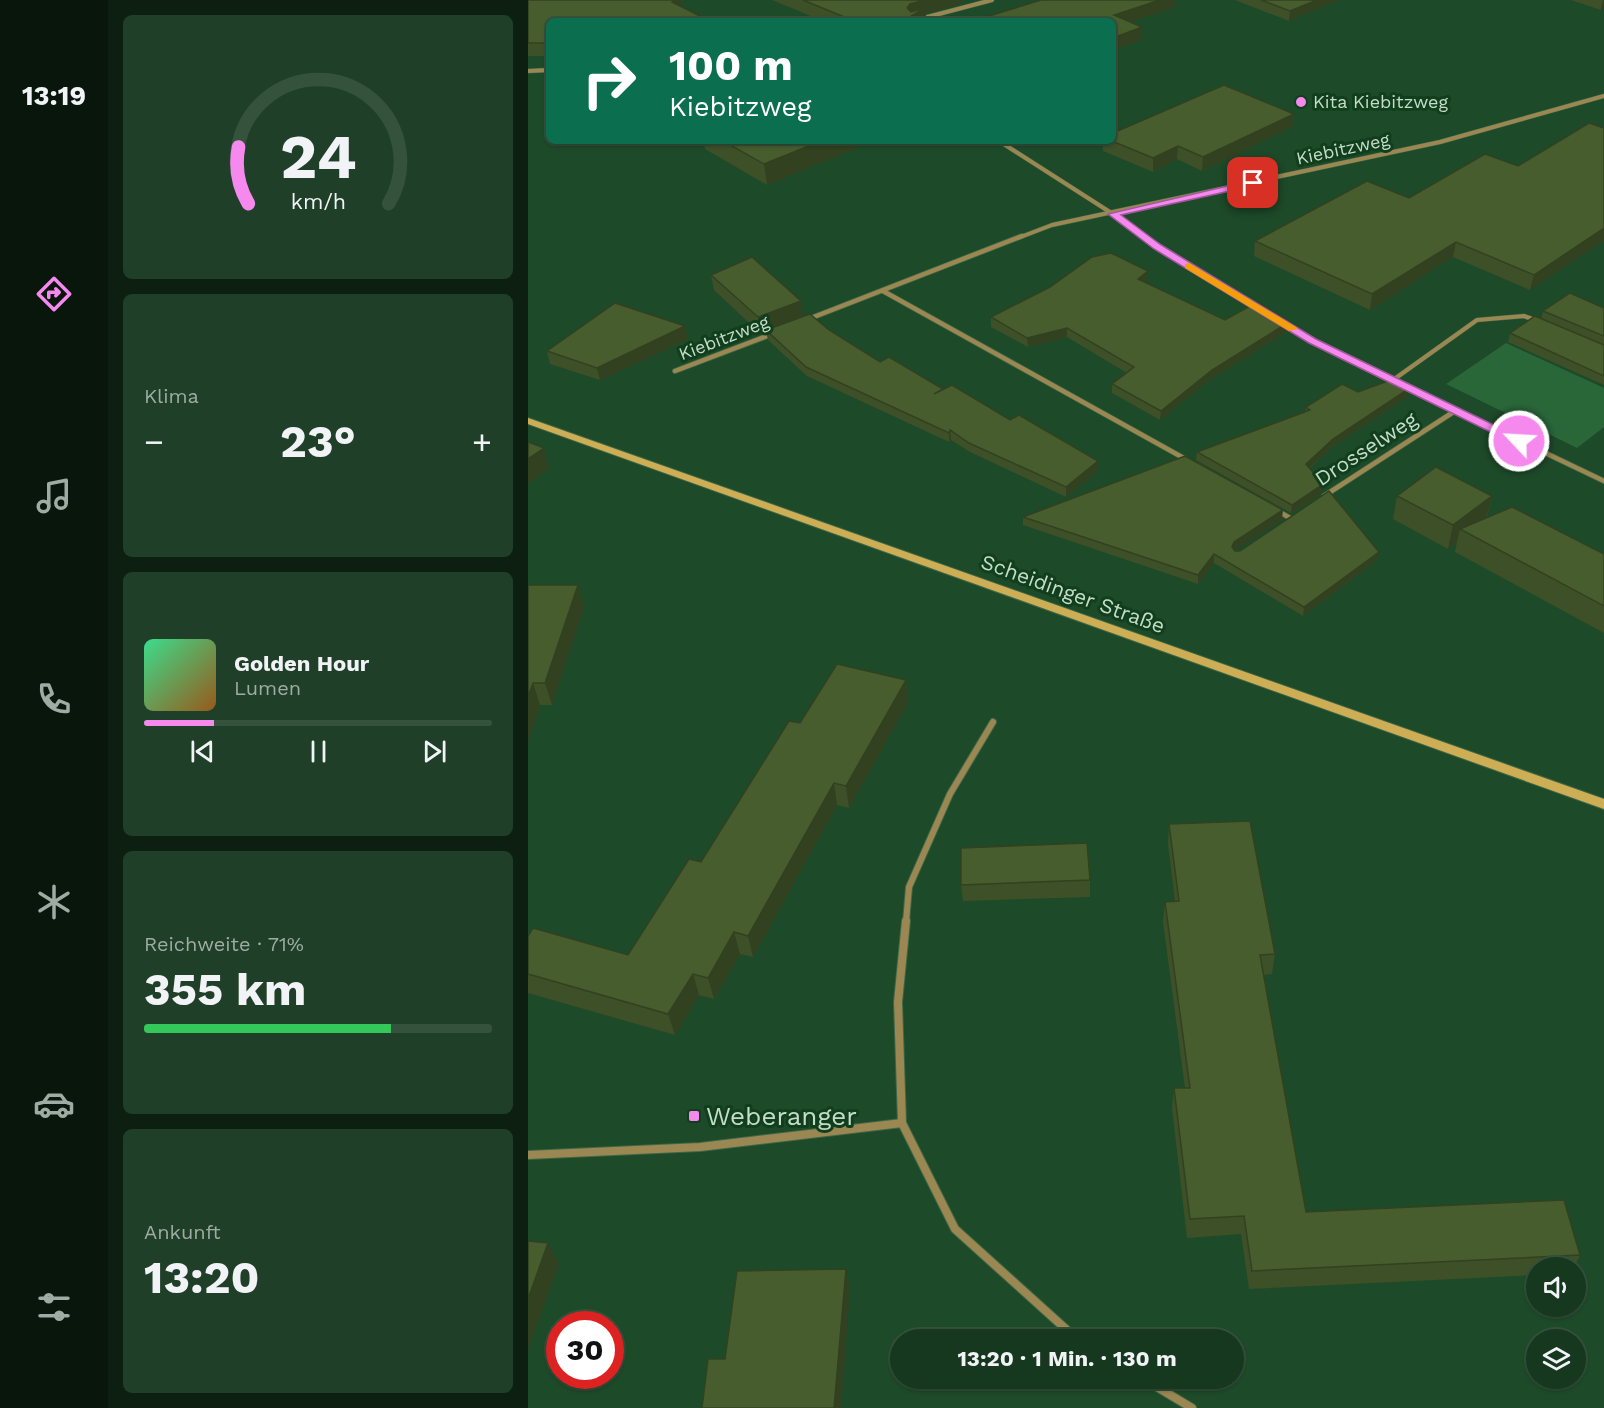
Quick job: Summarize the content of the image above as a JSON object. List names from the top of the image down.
{
  "streets": {
    "main road": ["Scheidinger Straße"],
    "street": ["Kiebitzweg", "Drosselweg"]
  },
  "places": {
    "other": ["Kita Kiebitzweg"],
    "transit": ["Weberanger"]
  },
  "page": {
    "tabs": "13:19",
    "turn": ["100 m", "Kiebitzweg"],
    "tile": [
      "Klima",
      ["Reichweite · 71%", "355 km"],
      ["Ankunft", "13:20"]
    ],
    "heat": ["−", "23°", "+"],
    "song": ["Golden Hour", "Lumen"],
    "limit": "30",
    "trip": "13:20 · 1 Min. · 130 m",
    "gauge": ["24", "km/h"]
  }
}
